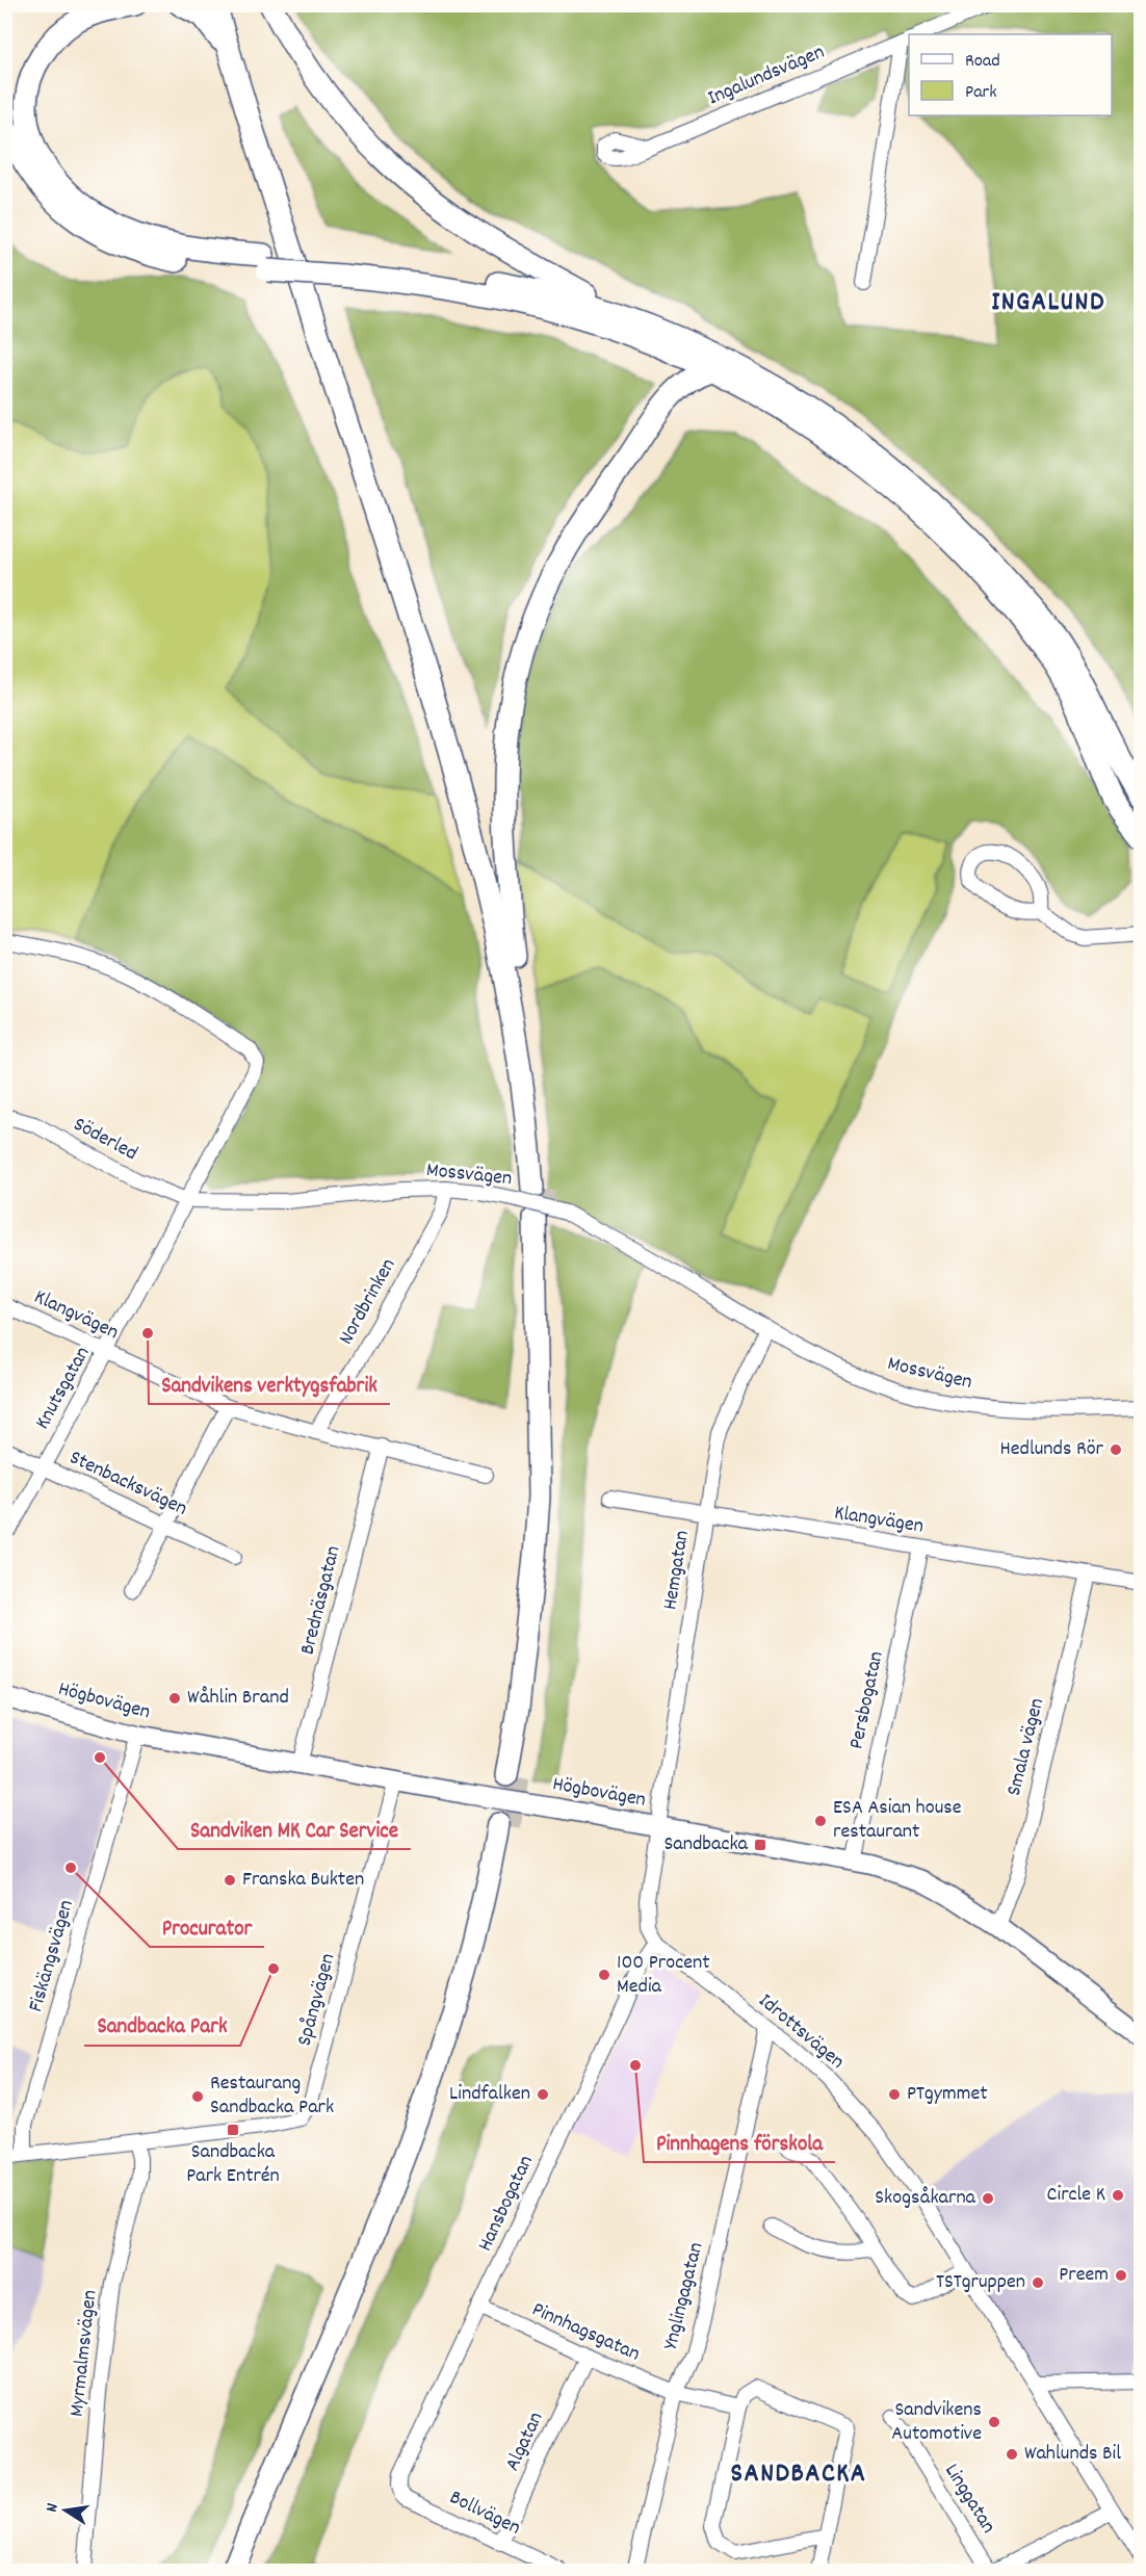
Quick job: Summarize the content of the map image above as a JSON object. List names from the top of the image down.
{
  "streets": {
    "main road": ["Högbovägen"],
    "street": [
      "Ingalundsvägen",
      "Söderled",
      "Mossvägen",
      "Nordbrinken",
      "Klangvägen",
      "Knutsgatan",
      "Stenbacksvägen",
      "Hemgatan",
      "Brednäsgatan",
      "Persbogatan",
      "Smala vägen",
      "Fiskängsvägen",
      "Spångvägen",
      "Idrottsvägen",
      "Hansbogatan",
      "Ynglingagatan",
      "Pinnhagsgatan",
      "Myrmalmsvägen",
      "Algatan",
      "Linggatan",
      "Bollvägen"
    ]
  },
  "crossings": [
    ["Söderled", "Mossvägen"],
    ["Söderled", "Knutsgatan"],
    ["Mossvägen", "Nordbrinken"],
    ["Mossvägen", "Knutsgatan"],
    ["Mossvägen", "Hemgatan"],
    ["Nordbrinken", "Klangvägen"],
    ["Klangvägen", "Knutsgatan"],
    ["Klangvägen", "Hemgatan"],
    ["Klangvägen", "Brednäsgatan"],
    ["Klangvägen", "Persbogatan"],
    ["Klangvägen", "Smala vägen"],
    ["Knutsgatan", "Stenbacksvägen"],
    ["Hemgatan", "Högbovägen"],
    ["Brednäsgatan", "Högbovägen"],
    ["Persbogatan", "Högbovägen"],
    ["Högbovägen", "Smala vägen"],
    ["Högbovägen", "Fiskängsvägen"],
    ["Högbovägen", "Spångvägen"],
    ["Fiskängsvägen", "Spångvägen"],
    ["Spångvägen", "Myrmalmsvägen"],
    ["Idrottsvägen", "Hansbogatan"],
    ["Idrottsvägen", "Ynglingagatan"],
    ["Hansbogatan", "Pinnhagsgatan"],
    ["Hansbogatan", "Bollvägen"],
    ["Ynglingagatan", "Pinnhagsgatan"],
    ["Pinnhagsgatan", "Algatan"],
    ["Algatan", "Bollvägen"]
  ],
  "districts": ["INGALUND", "SANDBACKA"],
  "places": {
    "other": [
      "Sandvikens verktygsfabrik",
      "Hedlunds Rör",
      "Wåhlin Brand",
      "Sandviken MK Car Service",
      "ESA Asian house restaurant",
      "Procurator",
      "Franska Bukten",
      "Sandbacka Park",
      "100 Procent Media",
      "Pinnhagens förskola",
      "Lindfalken",
      "PTgymmet",
      "Restaurang Sandbacka Park",
      "Circle K",
      "Skogsåkarna",
      "Preem",
      "TSTgruppen",
      "Sandvikens Automotive",
      "Wahlunds Bil"
    ],
    "transit": ["Sandbacka", "Sandbacka Park Entrén"]
  },
  "legend": ["Road", "Park"],
  "north": "left"
}
